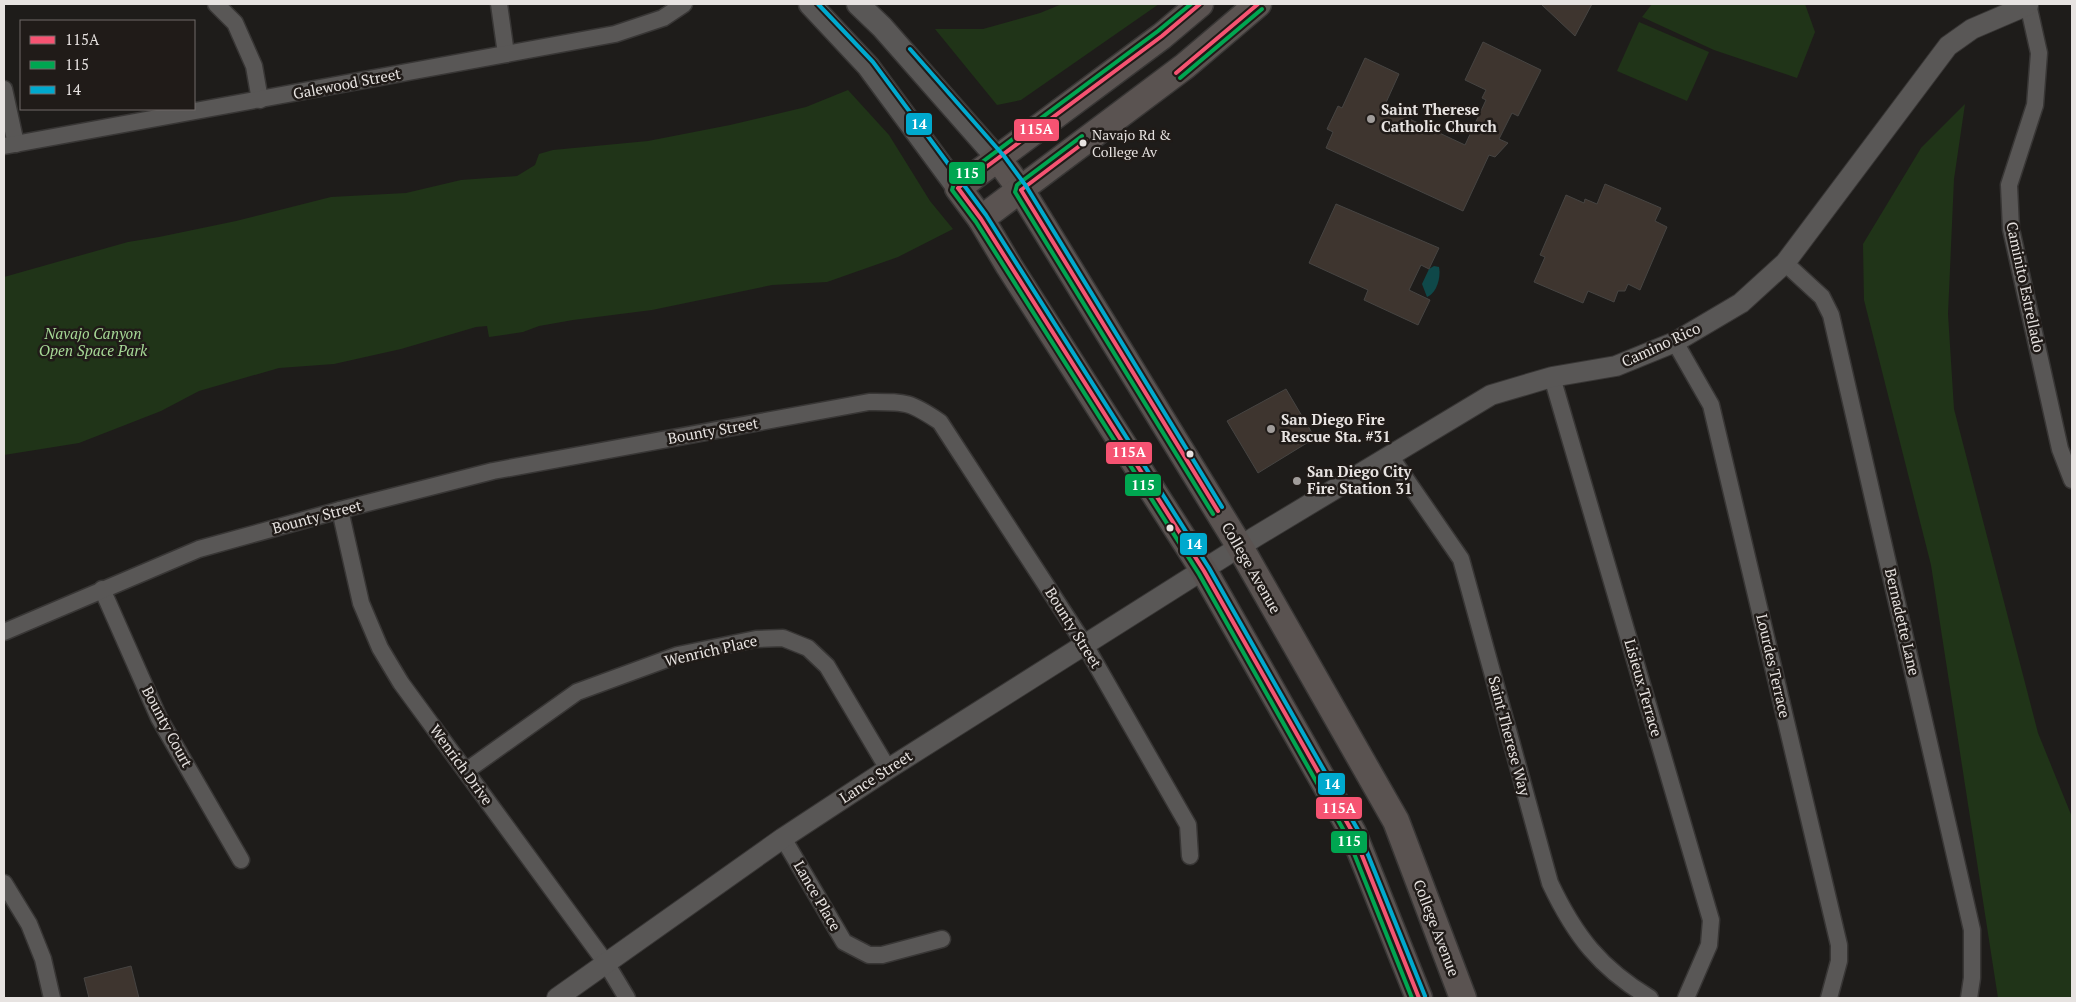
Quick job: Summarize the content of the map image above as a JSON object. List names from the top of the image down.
{
  "streets": {
    "main road": ["College Avenue"],
    "street": [
      "Galewood Street",
      "Caminito Estrellado",
      "Camino Rico",
      "Bounty Street",
      "Bernadette Lane",
      "Wenrich Place",
      "Lourdes Terrace",
      "Lisieux Terrace",
      "Bounty Court",
      "Saint Therese Way",
      "Wenrich Drive",
      "Lance Street",
      "Lance Place"
    ]
  },
  "crossings": [
    ["Caminito Estrellado", "Camino Rico"],
    ["Camino Rico", "College Avenue"],
    ["Camino Rico", "Bernadette Lane"],
    ["Camino Rico", "Lourdes Terrace"],
    ["Camino Rico", "Lisieux Terrace"],
    ["Camino Rico", "Saint Therese Way"],
    ["Camino Rico", "Lance Street"],
    ["Bounty Street", "Bounty Court"],
    ["Bounty Street", "Wenrich Drive"],
    ["Bounty Street", "Lance Street"],
    ["Wenrich Place", "Wenrich Drive"],
    ["Wenrich Place", "Lance Street"],
    ["Wenrich Drive", "Lance Street"],
    ["Lance Street", "Lance Place"]
  ],
  "parks": ["Navajo Canyon Open Space Park"],
  "places": [
    "Saint Therese Catholic Church",
    "Navajo Rd & College Av",
    "San Diego Fire Rescue Sta. #31",
    "San Diego City Fire Station 31"
  ],
  "lines": ["transit line 115A", "transit line 115", "transit line 14"],
  "legend": ["115A", "115", "14"]
}
